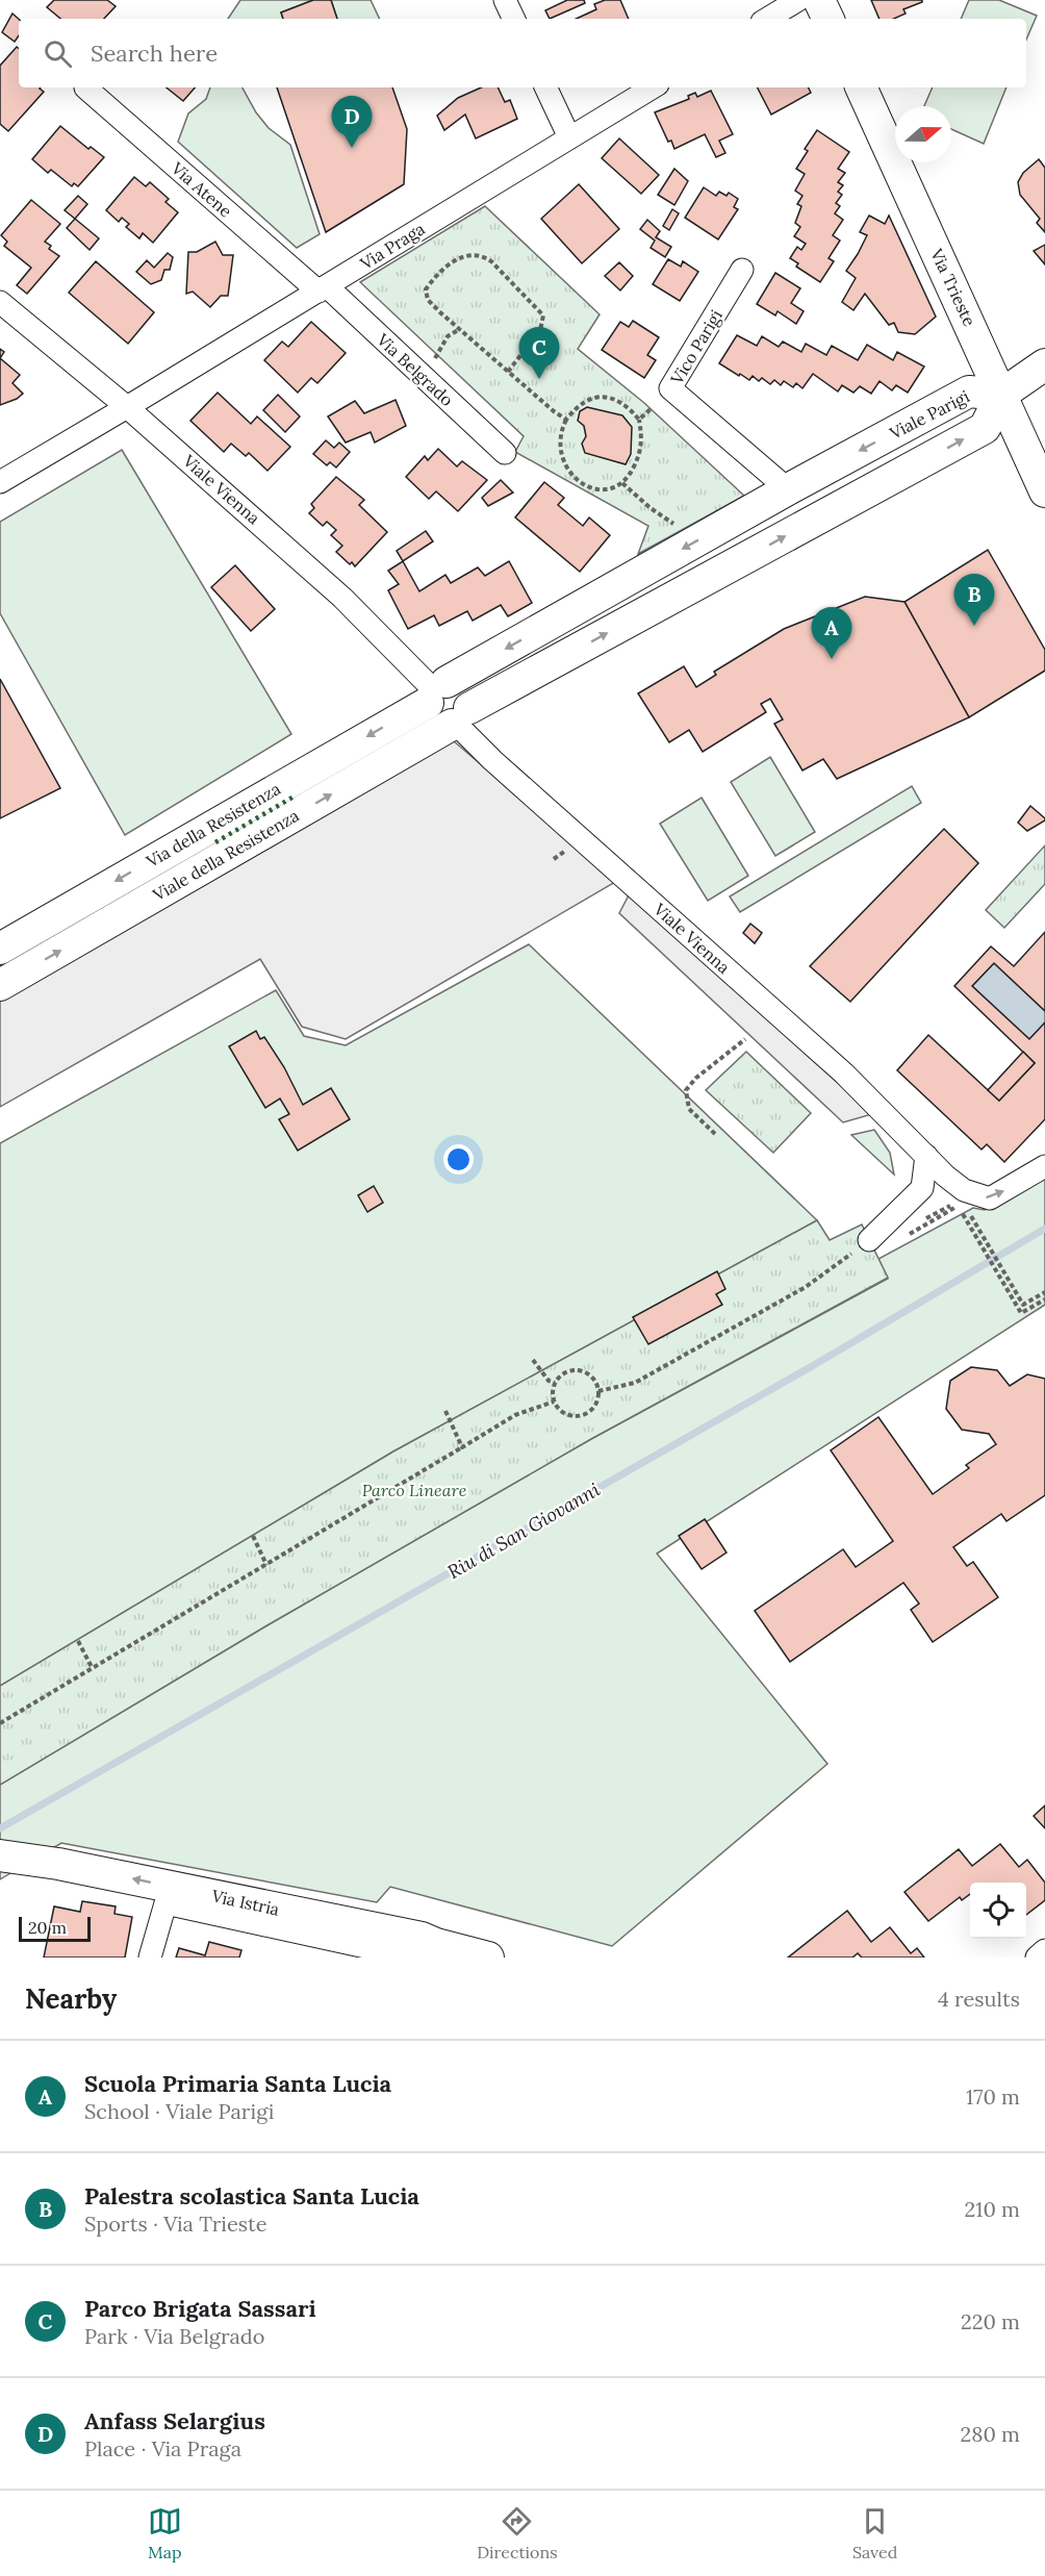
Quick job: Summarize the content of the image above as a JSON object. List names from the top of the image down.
{
  "streets": {
    "street": [
      "Via Atene",
      "Via Praga",
      "Via Trieste",
      "Vico Parigi",
      "Via Belgrado",
      "Viale Parigi",
      "Viale Vienna",
      "Via della Resistenza",
      "Viale della Resistenza",
      "Via Istria"
    ]
  },
  "crossings": [
    ["Via Atene", "Via Praga"],
    ["Via Atene", "Via Belgrado"],
    ["Via Praga", "Via Belgrado"],
    ["Via Praga", "Viale Vienna"],
    ["Via Trieste", "Viale Parigi"],
    ["Vico Parigi", "Viale Parigi"],
    ["Viale Parigi", "Viale Vienna"],
    ["Viale Parigi", "Via della Resistenza"],
    ["Viale Parigi", "Viale della Resistenza"],
    ["Viale Vienna", "Via della Resistenza"],
    ["Viale Vienna", "Viale della Resistenza"]
  ],
  "one_way": ["Via della Resistenza", "Viale della Resistenza", "Via Istria"],
  "water": ["Riu di San Giovanni"],
  "parks": ["Parco Lineare"],
  "scale_bar": "20 m",
  "north": "right",
  "page": {
    "search": "Search here",
    "pins": [
      "D",
      "C",
      "B",
      "A"
    ],
    "scale": "20 m",
    "heading": ["Nearby", "4 results"],
    "list": [
      {
        "mark": "A",
        "name": "Scuola Primaria Santa Lucia",
        "note": "School · Viale Parigi",
        "value": "170 m"
      },
      {
        "mark": "B",
        "name": "Palestra scolastica Santa Lucia",
        "note": "Sports · Via Trieste",
        "value": "210 m"
      },
      {
        "mark": "C",
        "name": "Parco Brigata Sassari",
        "note": "Park · Via Belgrado",
        "value": "220 m"
      },
      {
        "mark": "D",
        "name": "Anfass Selargius",
        "note": "Place · Via Praga",
        "value": "280 m"
      }
    ],
    "nav": ["Map", "Directions", "Saved"]
  }
}
